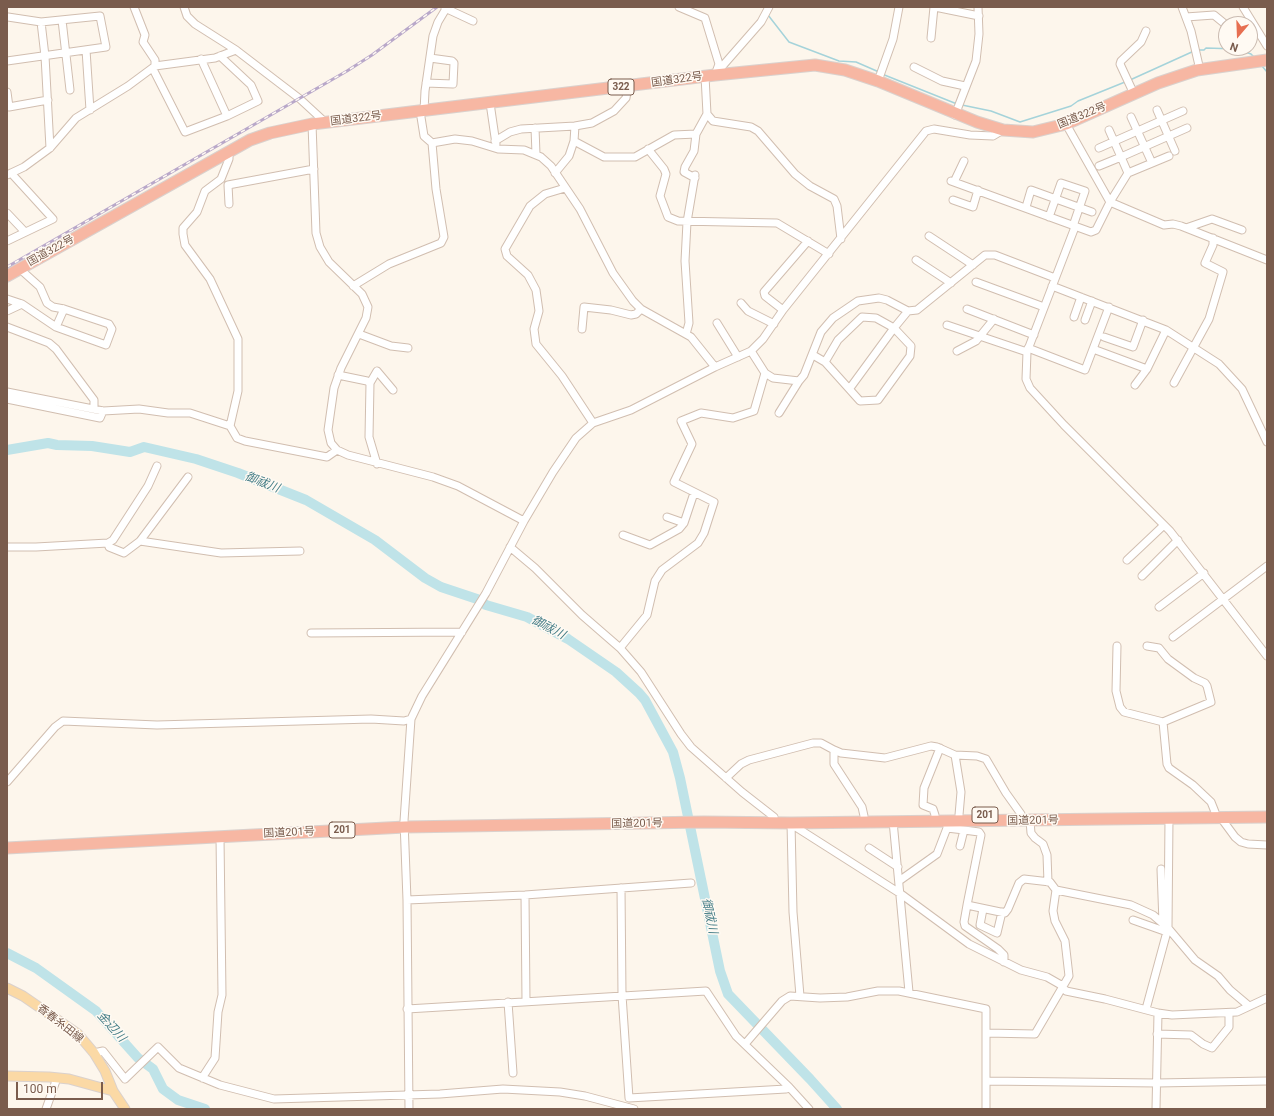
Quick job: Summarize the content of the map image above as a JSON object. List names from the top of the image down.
{
  "streets": {
    "highway": [
      "国道322号",
      "322",
      "201",
      "国道201号"
    ],
    "main road": ["香春糸田線"]
  },
  "water": ["御祓川", "金辺川"],
  "scale_bar": "100 m",
  "north": "bottom"
}
